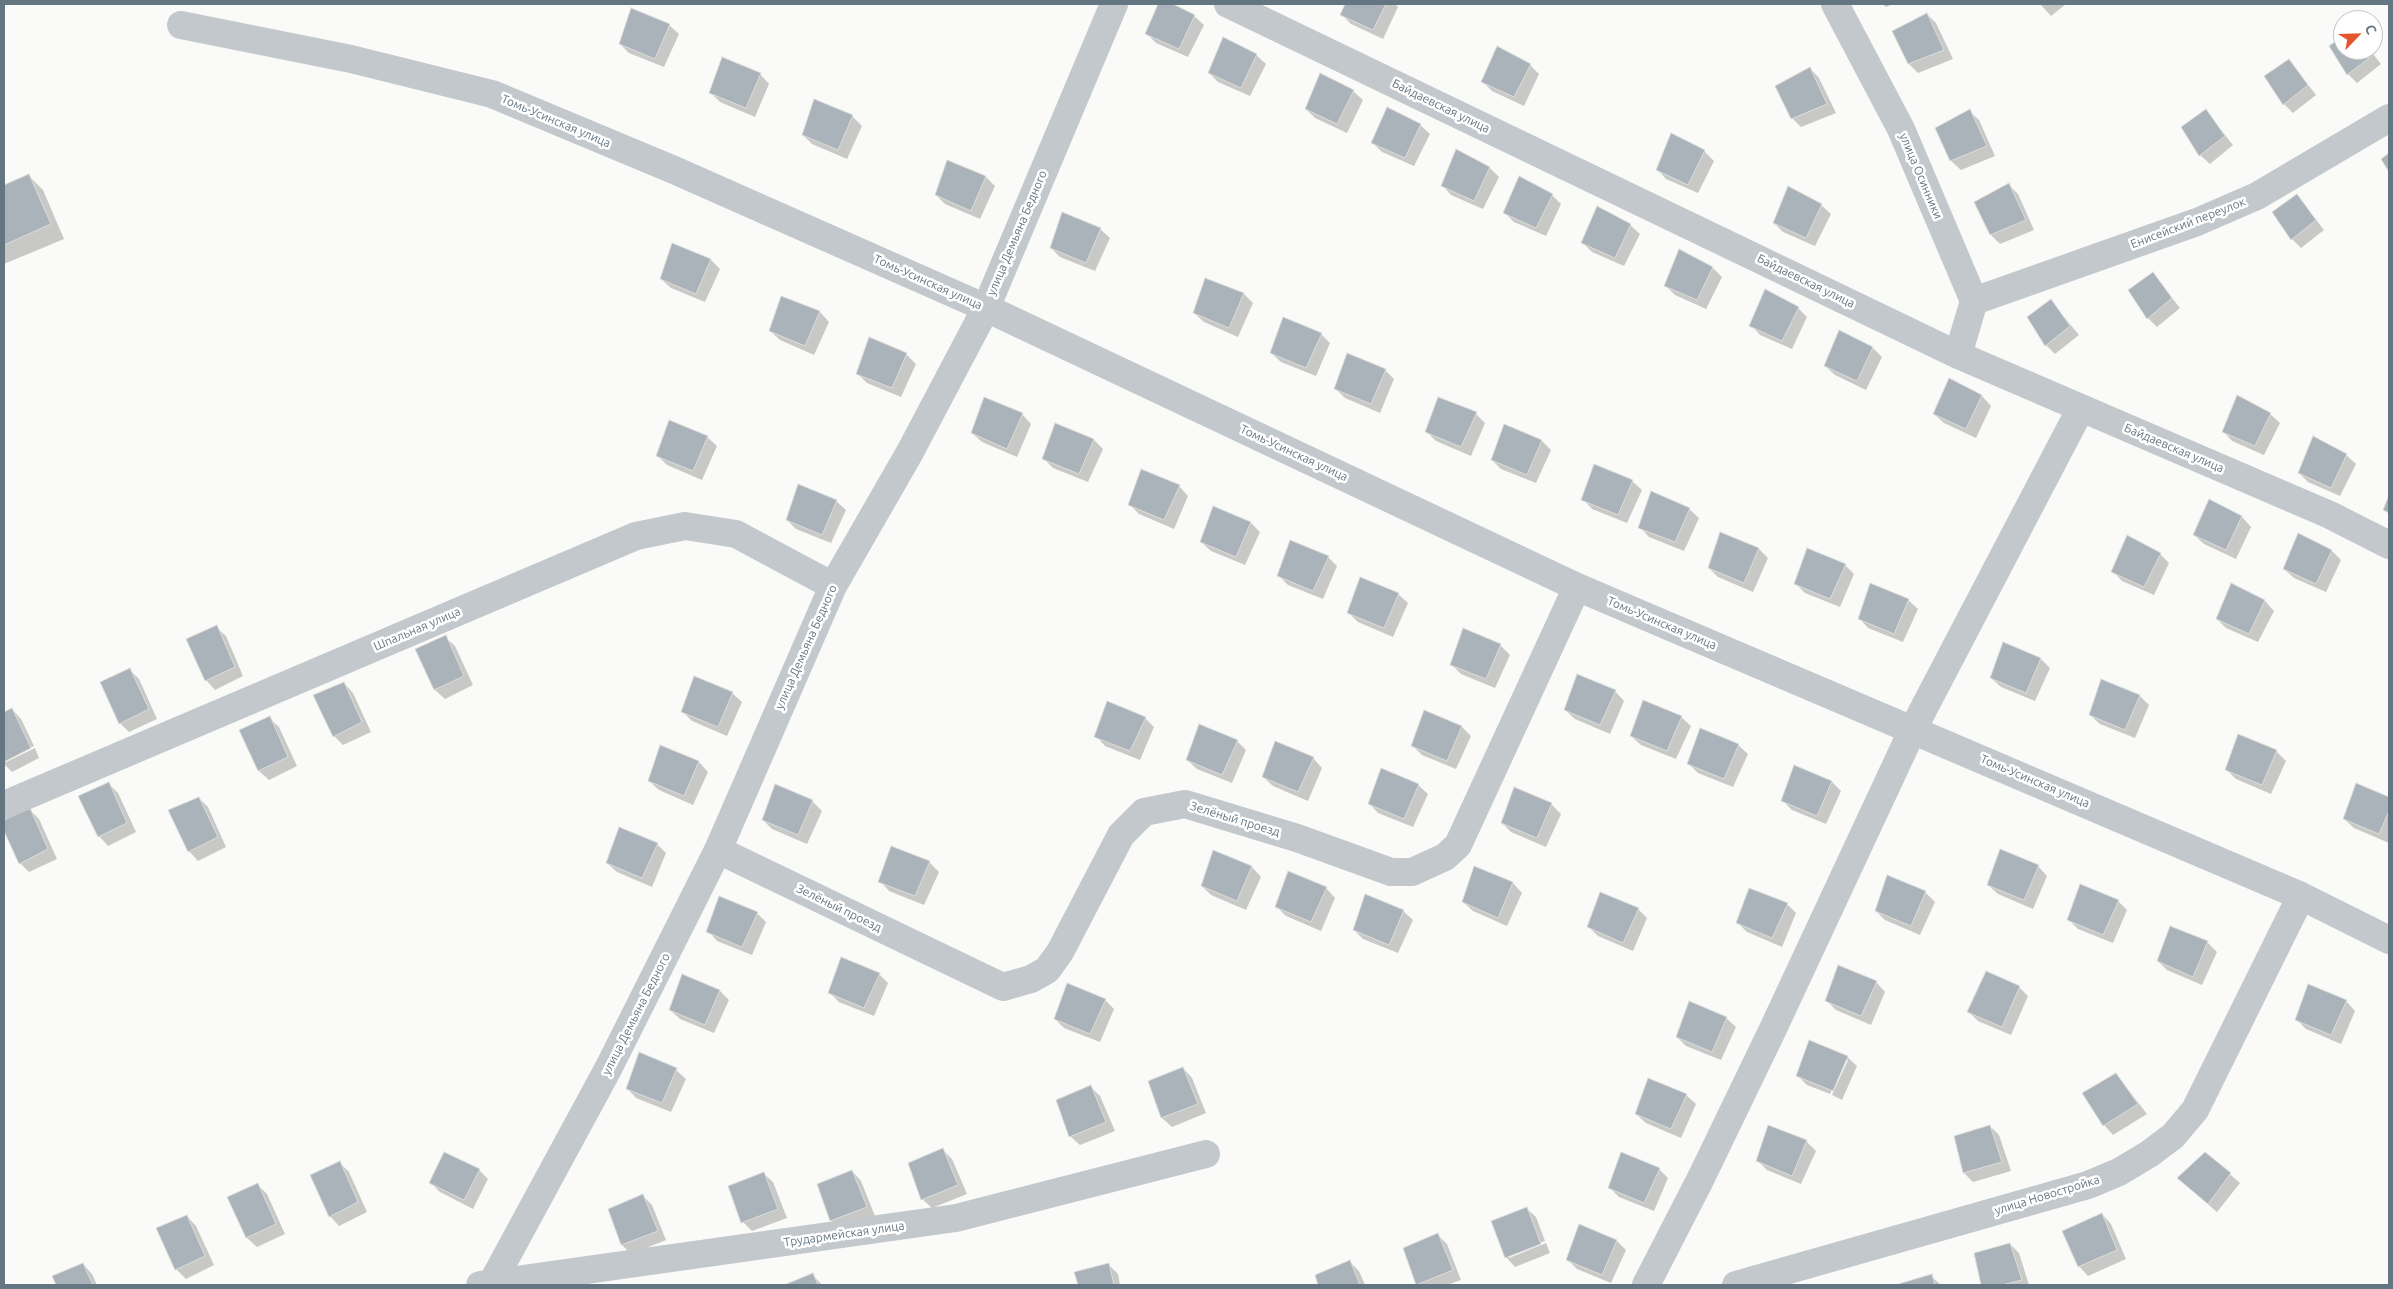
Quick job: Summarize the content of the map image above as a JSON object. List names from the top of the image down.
{
  "streets": {
    "street": [
      "Байдаевская улица",
      "Томь-Усинская улица",
      "улица Осинники",
      "Енисейский переулок",
      "улица Демьяна Бедного",
      "Шпальная улица",
      "Зелёный проезд",
      "улица Новостройка",
      "Трудармейская улица"
    ]
  },
  "crossings": [
    ["Томь-Усинская улица", "улица Демьяна Бедного"],
    ["Томь-Усинская улица", "Зелёный проезд"],
    ["Томь-Усинская улица", "улица Новостройка"],
    ["улица Осинники", "Енисейский переулок"],
    ["улица Демьяна Бедного", "Шпальная улица"],
    ["улица Демьяна Бедного", "Зелёный проезд"],
    ["улица Демьяна Бедного", "Трудармейская улица"]
  ],
  "north": "top right"
}
